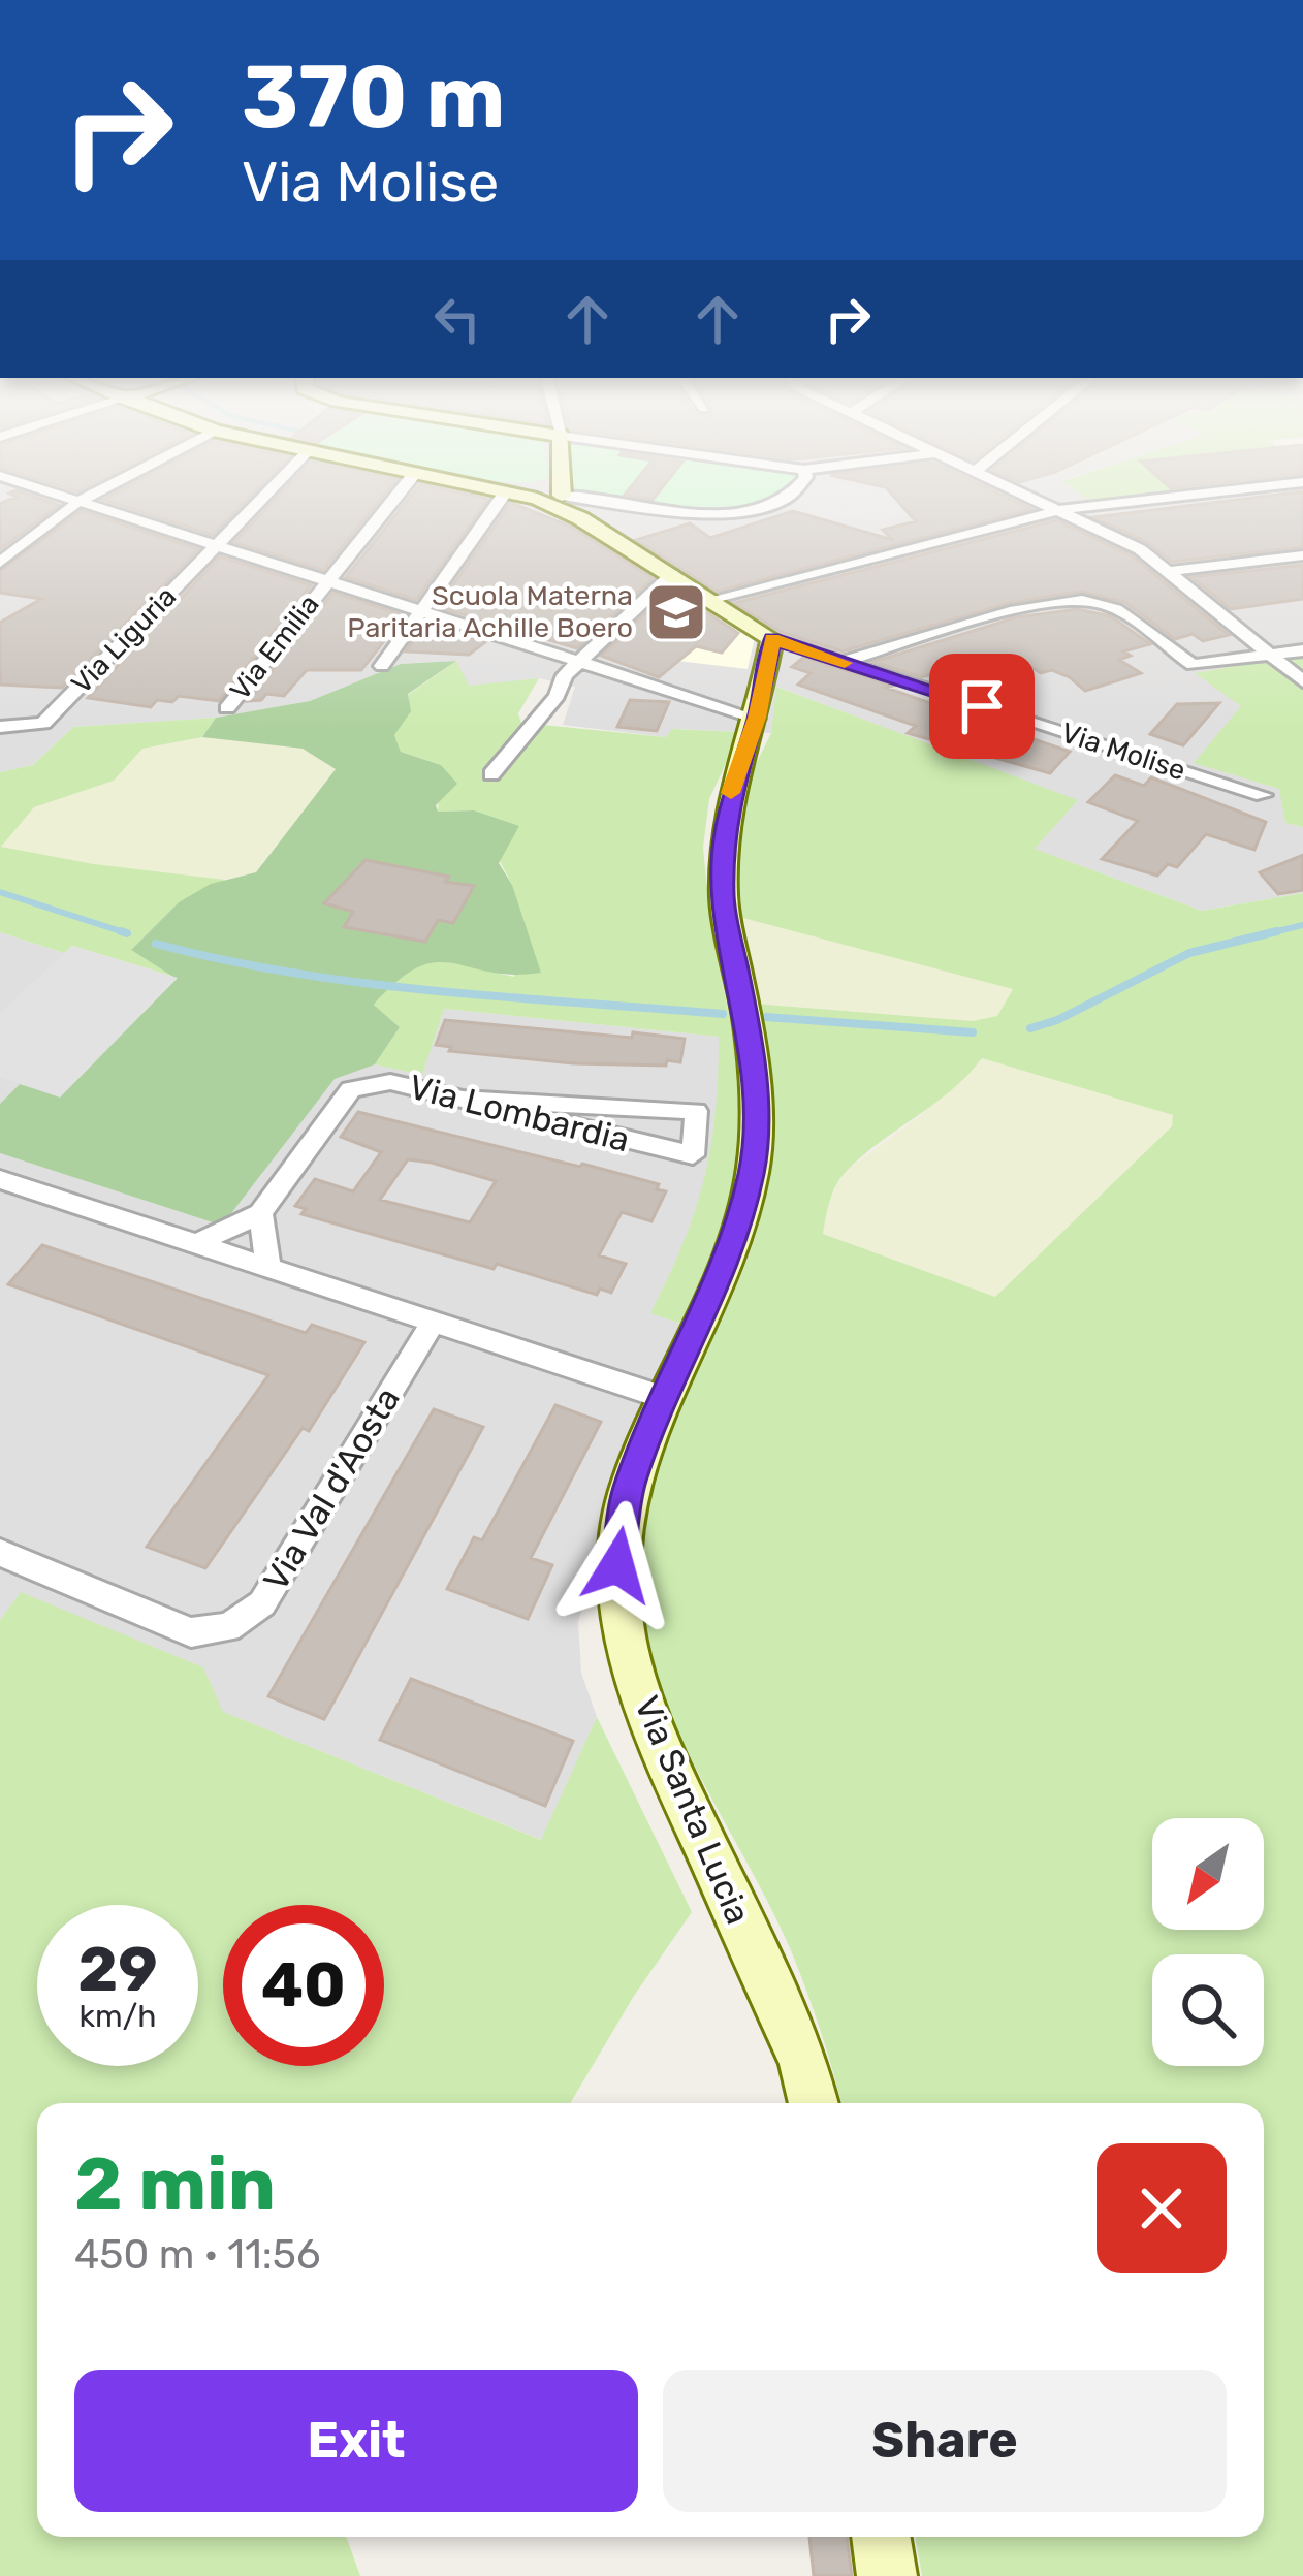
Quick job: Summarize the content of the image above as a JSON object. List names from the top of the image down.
{
  "streets": {
    "street": [
      "Via Liguria",
      "Via Emilia",
      "Via Molise",
      "Via Lombardia",
      "Via Val d'Aosta",
      "Via Santa Lucia"
    ]
  },
  "crossings": [
    ["Via Molise", "Via Santa Lucia"]
  ],
  "places": {
    "school or university": ["Scuola Materna Paritaria Achille Boero"]
  },
  "north": "bottom left",
  "page": {
    "turn": ["370 m", "Via Molise"],
    "speed": "29 km/h",
    "limit": "40",
    "heading": ["2 min", "450 m · 11:56"],
    "buttons": ["Exit", "Share"]
  }
}
